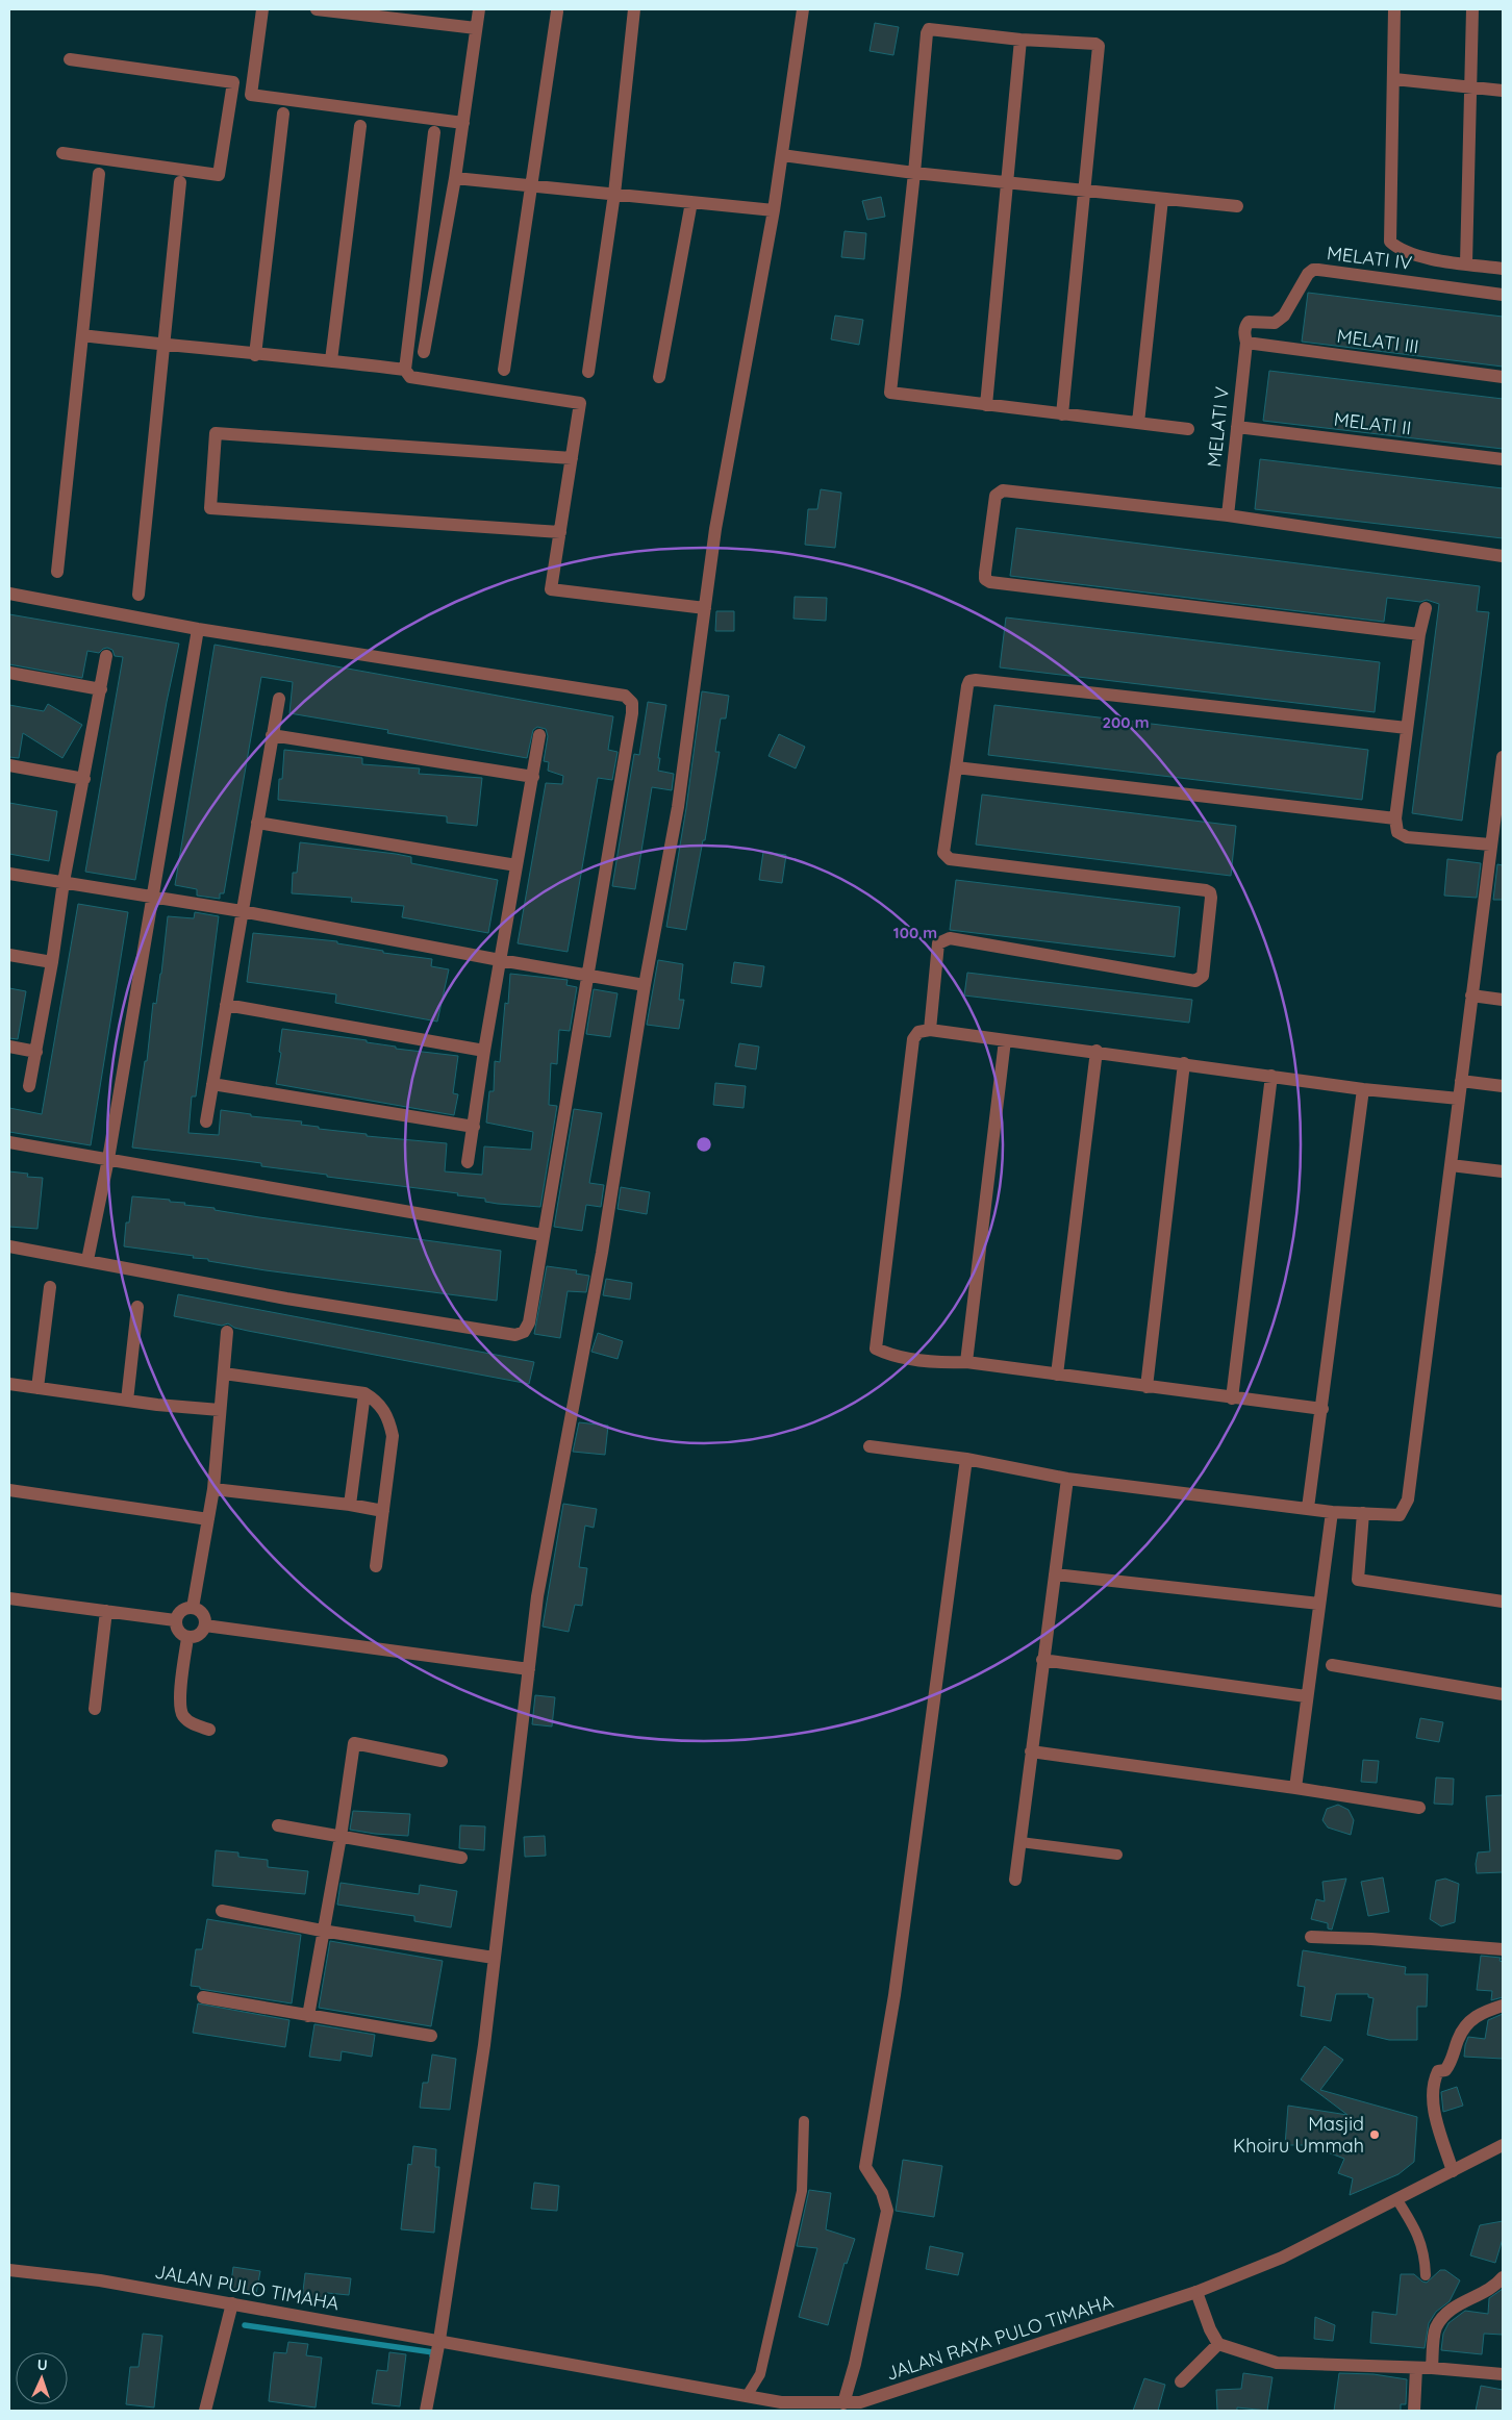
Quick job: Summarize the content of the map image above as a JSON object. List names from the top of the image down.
{
  "streets": {
    "street": [
      "MELATI IV",
      "MELATI III",
      "MELATI II",
      "MELATI V",
      "JALAN PULO TIMAHA",
      "JALAN RAYA PULO TIMAHA"
    ]
  },
  "crossings": [
    ["MELATI IV", "MELATI III"],
    ["MELATI IV", "MELATI V"],
    ["MELATI III", "MELATI V"],
    ["MELATI II", "MELATI V"],
    ["JALAN PULO TIMAHA", "JALAN RAYA PULO TIMAHA"]
  ],
  "places": ["Masjid Khoiru Ummah"],
  "north": "top",
  "rings": ["200 m", "100 m"]
}
